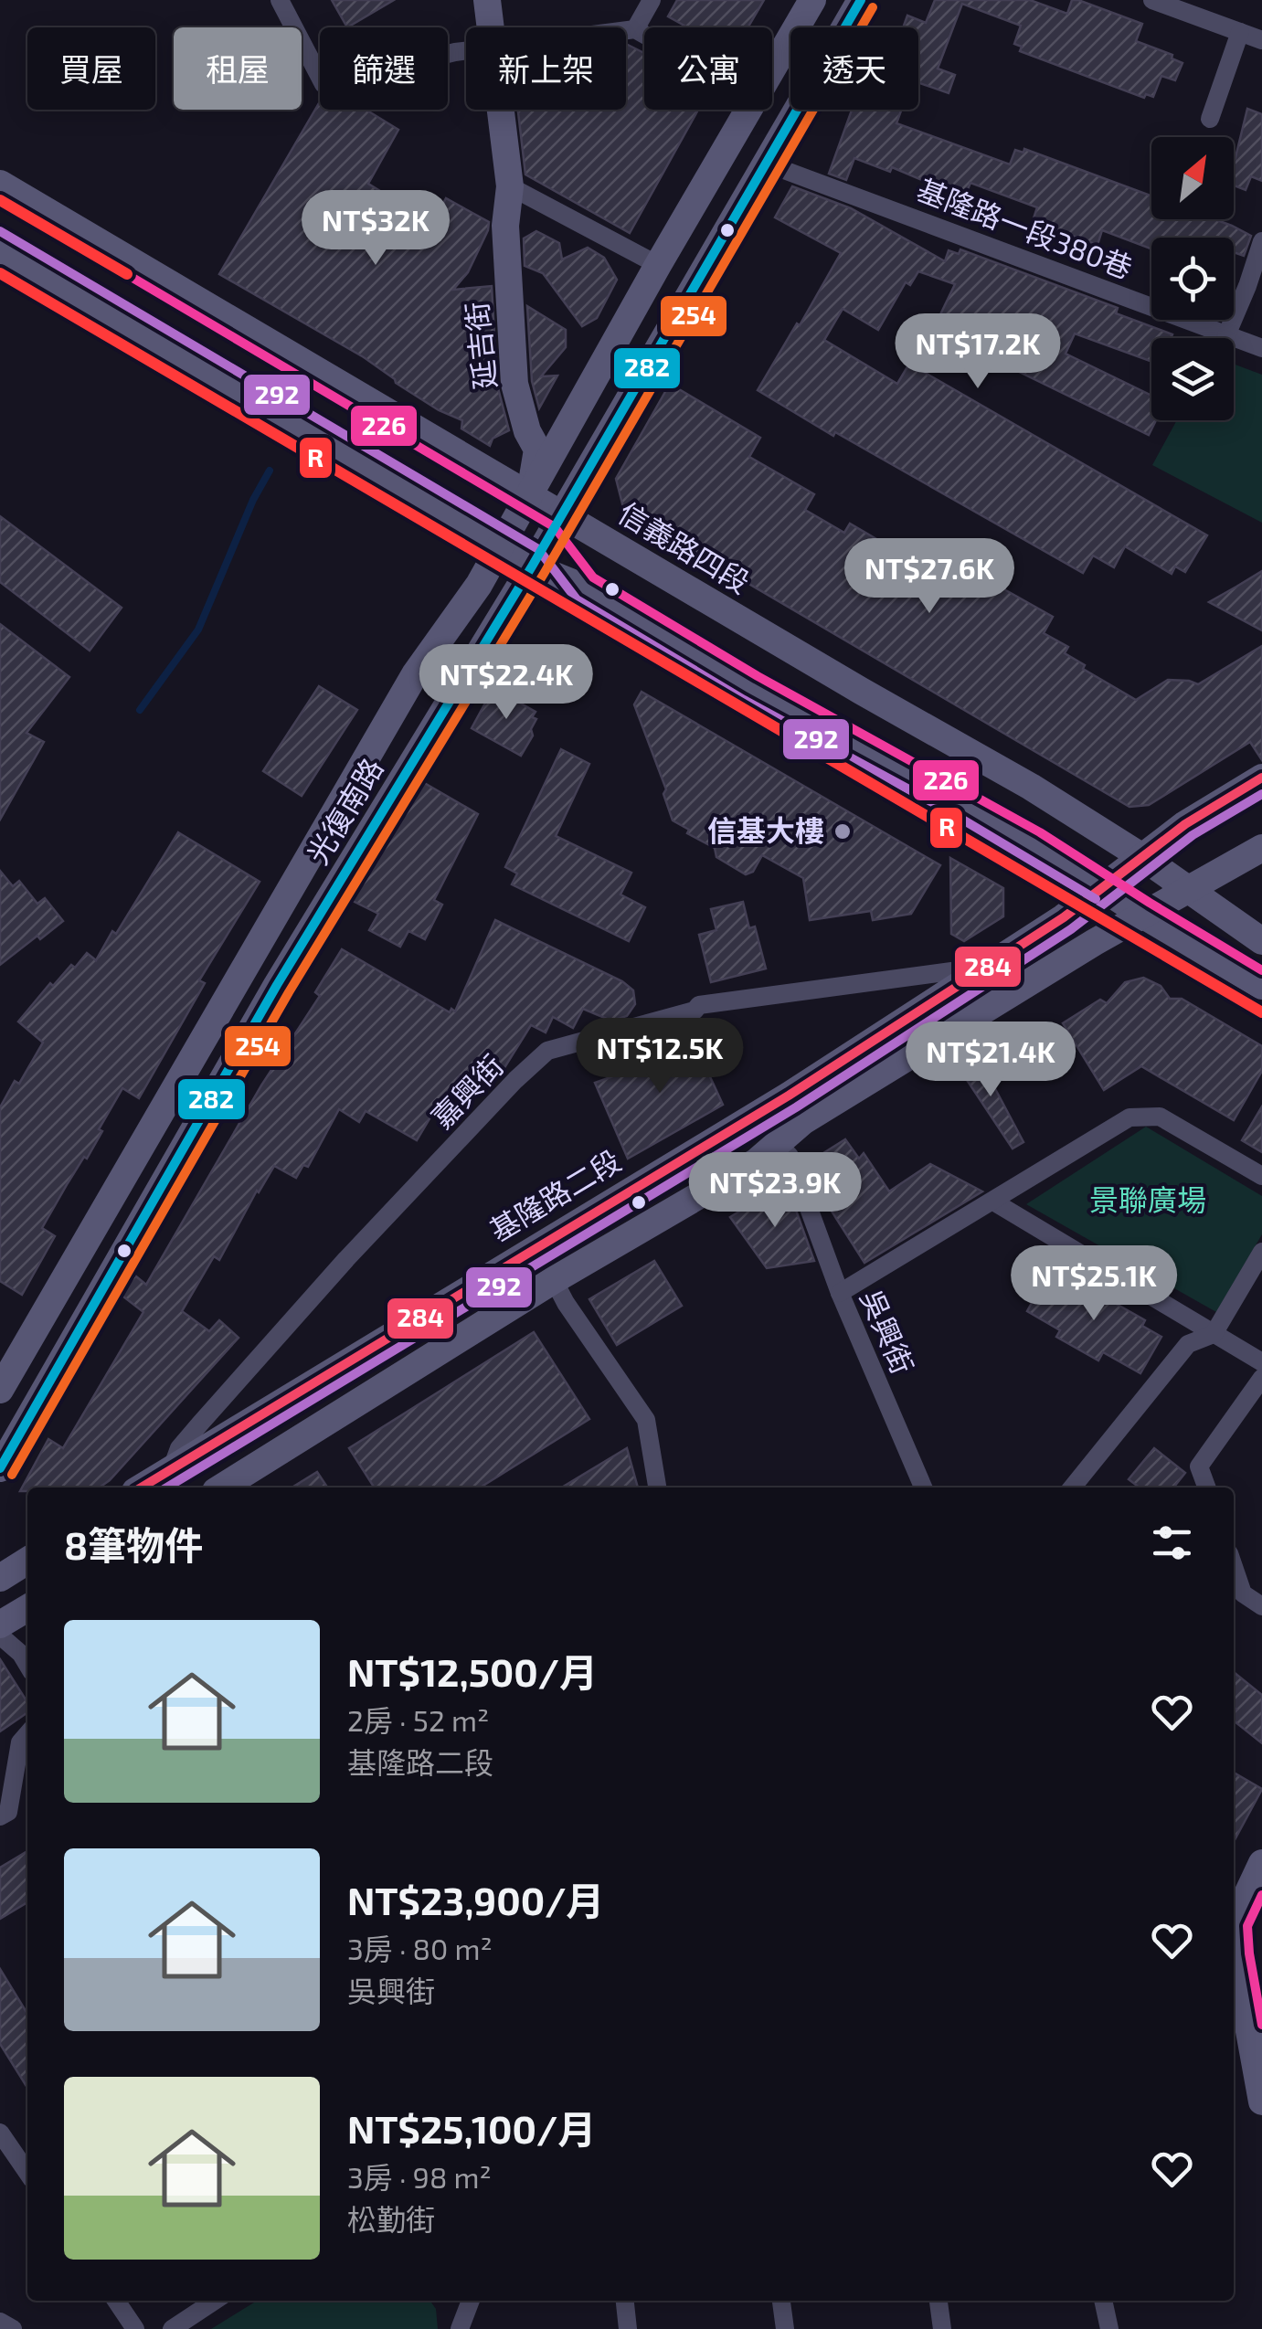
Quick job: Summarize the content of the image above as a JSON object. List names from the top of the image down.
{
  "streets": {
    "main road": [
      "延吉街",
      "信義路四段",
      "光復南路",
      "基隆路二段"
    ],
    "street": ["基隆路一段380巷", "嘉興街", "吳興街"]
  },
  "crossings": [
    ["基隆路一段380巷", "光復南路"],
    ["延吉街", "信義路四段"],
    ["延吉街", "光復南路"],
    ["信義路四段", "光復南路"],
    ["信義路四段", "基隆路二段"],
    ["嘉興街", "基隆路二段"]
  ],
  "parks": ["景聯廣場"],
  "places": ["信基大樓"],
  "lines": [
    "transit line 282",
    "transit line 254",
    "transit line R",
    "transit line 226",
    "transit line 292",
    "transit line 284"
  ],
  "north": "top right",
  "page": {
    "chip": [
      "買屋",
      "租屋",
      "篩選",
      "新上架",
      "公寓",
      "透天"
    ],
    "price": [
      "NT$32K",
      "NT$17.2K",
      "NT$27.6K",
      "NT$22.4K",
      "NT$12.5K",
      "NT$21.4K",
      "NT$23.9K",
      "NT$25.1K"
    ],
    "heading": "8筆物件",
    "list": [
      {
        "name": "NT$12,500/月",
        "note": "2房 · 52 m² · 基隆路二段"
      },
      {
        "name": "NT$23,900/月",
        "note": "3房 · 80 m² · 吳興街"
      },
      {
        "name": "NT$25,100/月",
        "note": "3房 · 98 m² · 松勤街"
      }
    ]
  }
}
